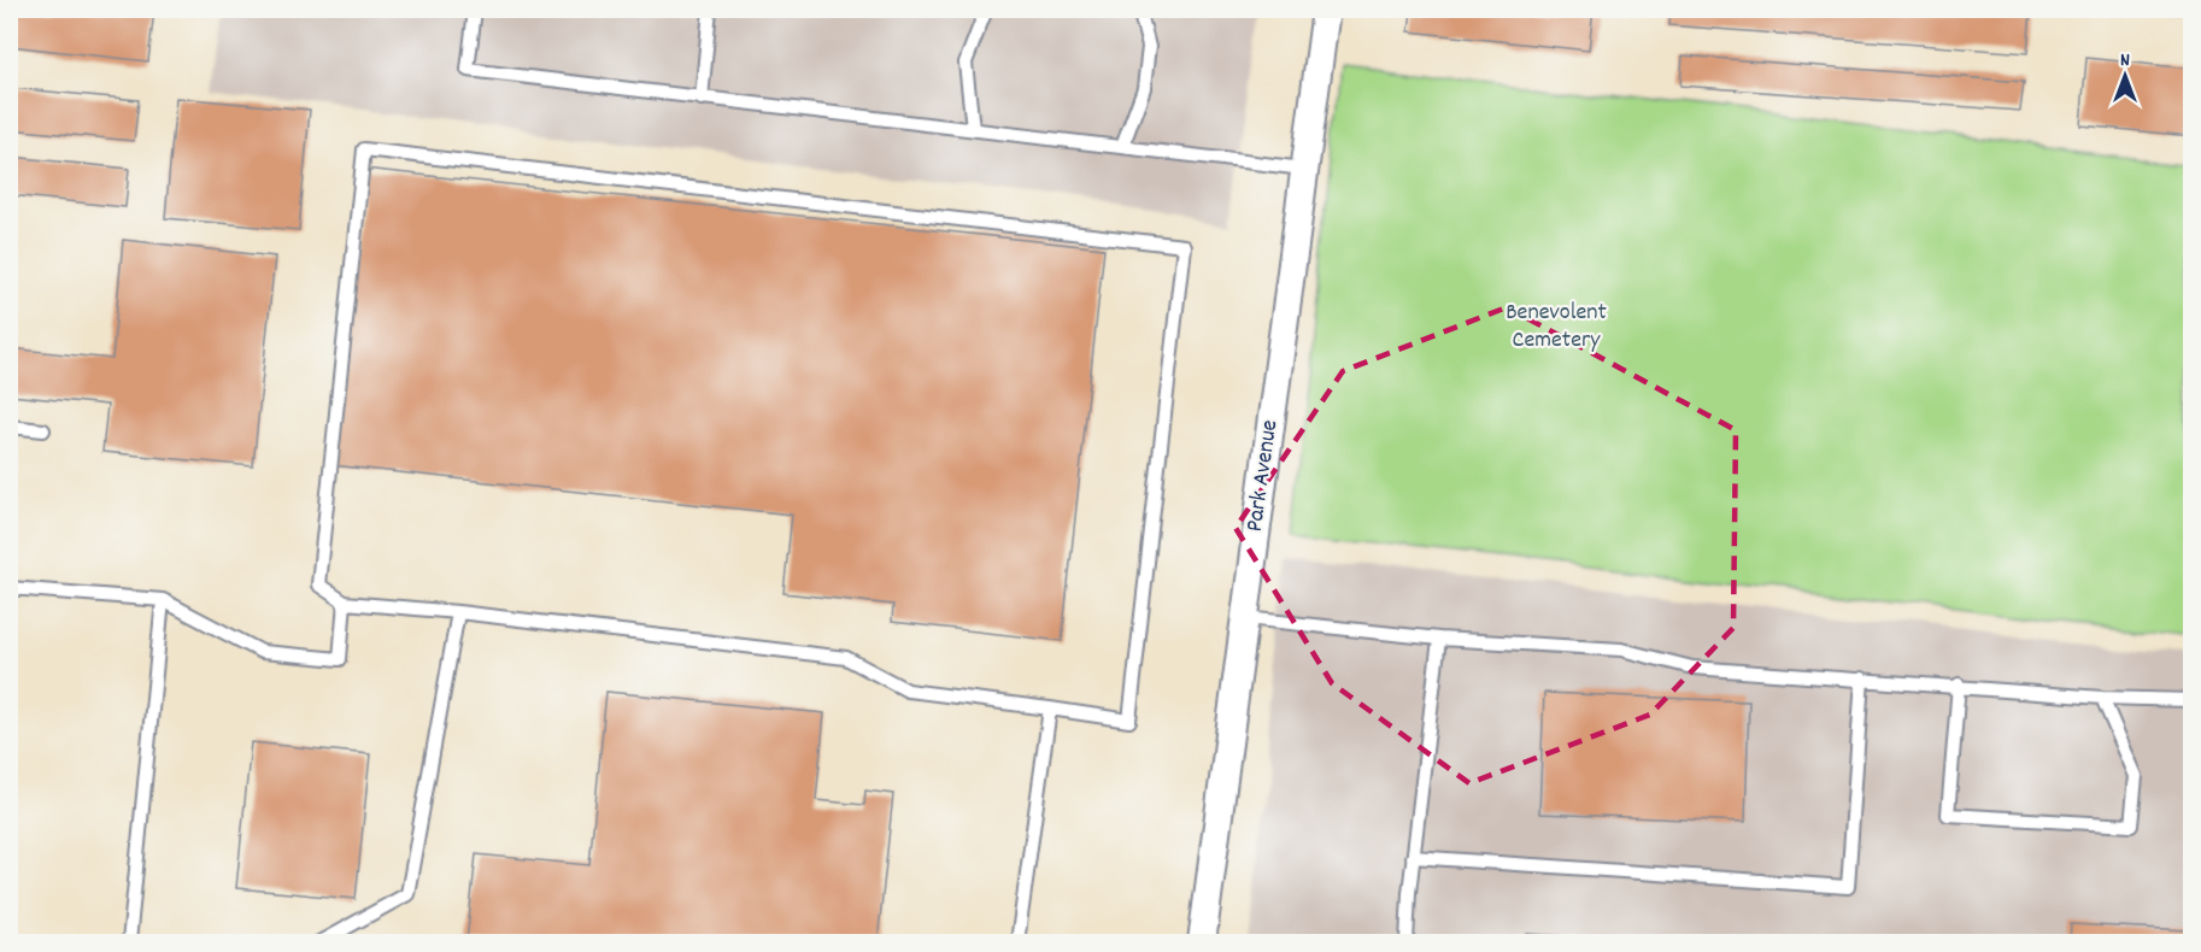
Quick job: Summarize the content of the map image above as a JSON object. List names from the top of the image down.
{
  "streets": {
    "street": ["Park Avenue"]
  },
  "parks": ["Benevolent Cemetery"],
  "north": "top"
}
